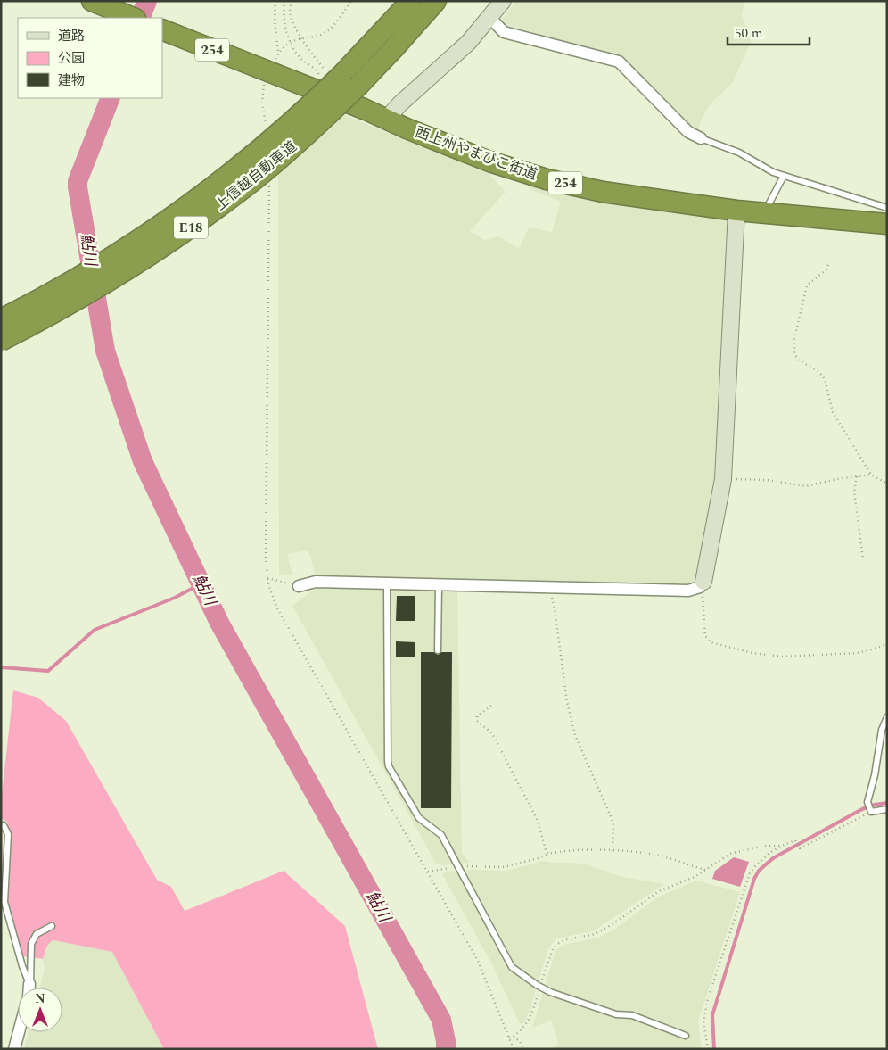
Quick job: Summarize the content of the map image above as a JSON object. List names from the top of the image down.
{
  "streets": {
    "highway": [
      "254",
      "西上州やまびこ街道",
      "上信越自動車道",
      "E18"
    ]
  },
  "water": ["鮎川"],
  "legend": ["道路", "公園", "建物"],
  "scale_bar": "50 m",
  "north": "top"
}
